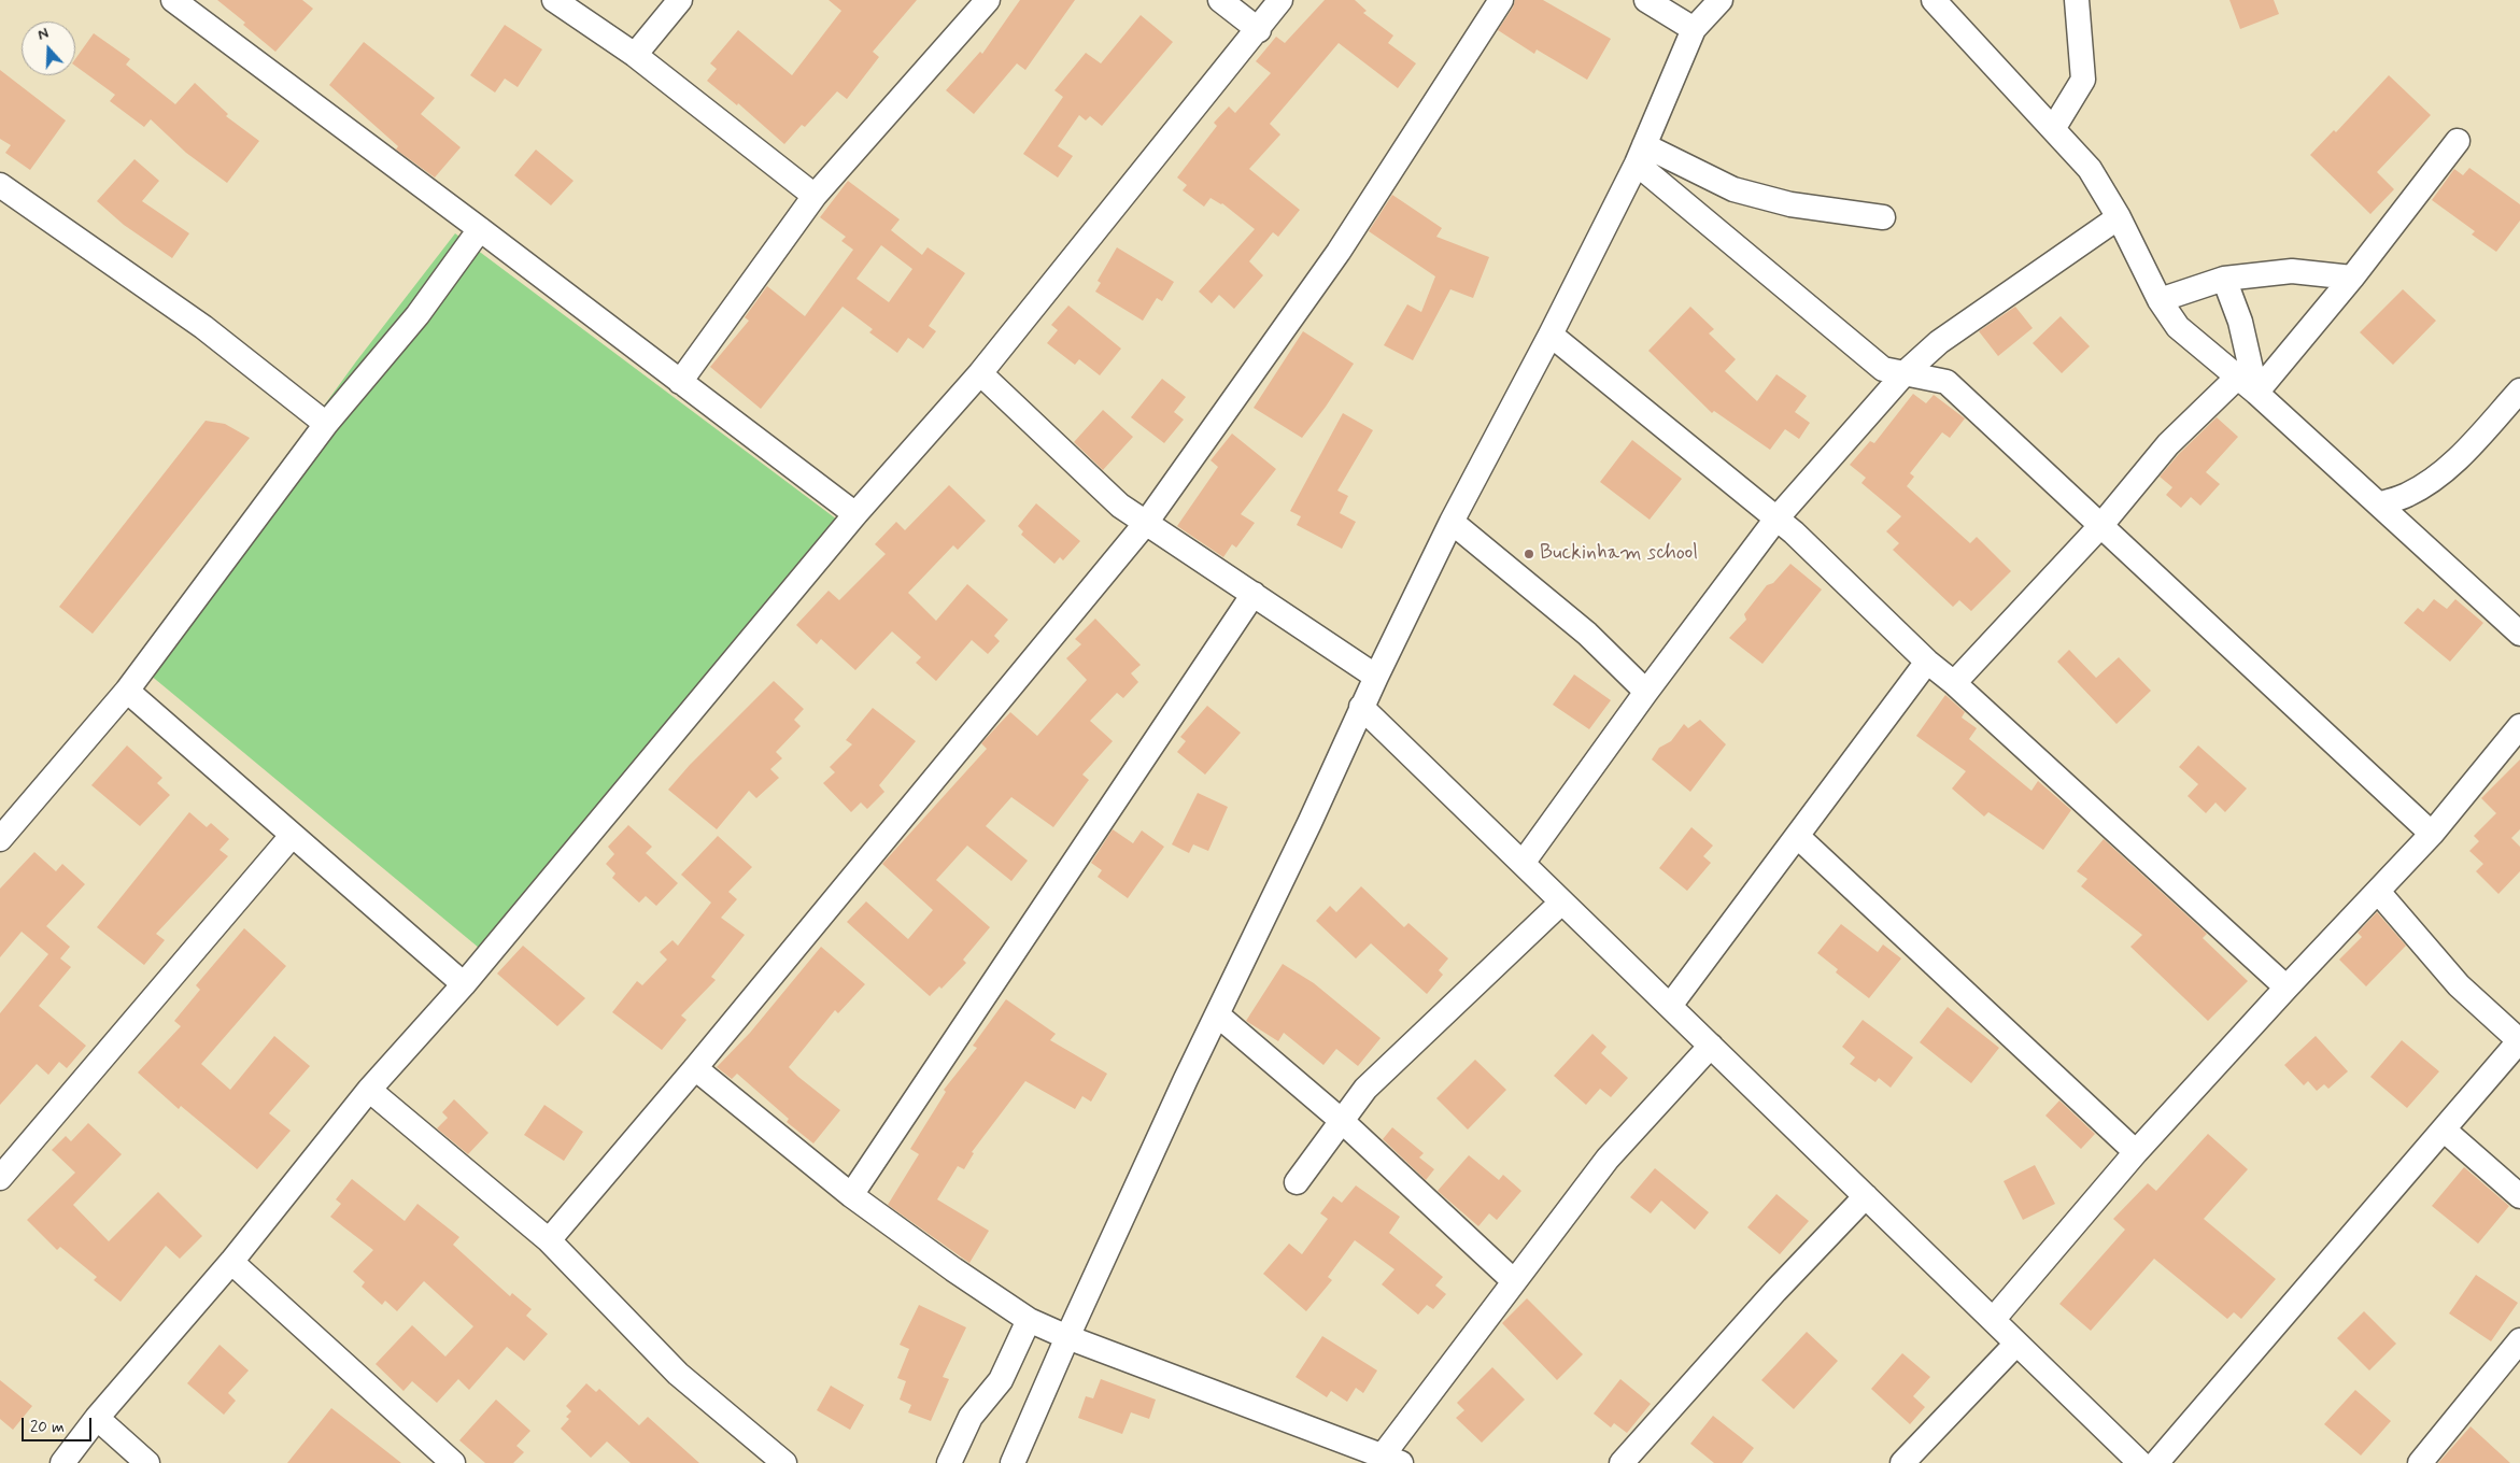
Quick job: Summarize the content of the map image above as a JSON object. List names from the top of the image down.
{
  "places": ["Buckinham school"],
  "scale_bar": "20 m",
  "north": "top"
}
